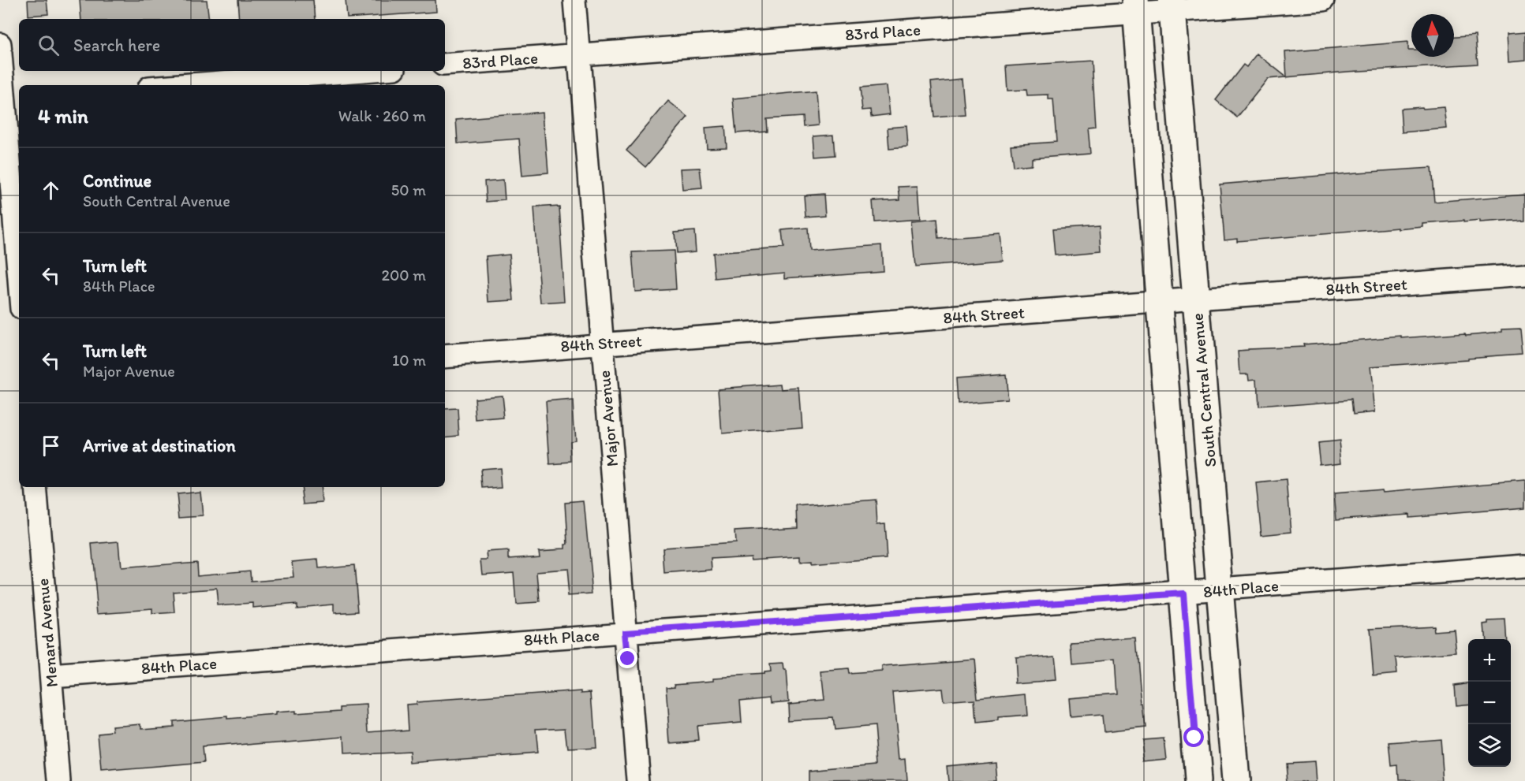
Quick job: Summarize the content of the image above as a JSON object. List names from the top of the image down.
{
  "streets": {
    "street": [
      "83rd Place",
      "84th Street",
      "South Central Avenue",
      "Major Avenue",
      "84th Place",
      "Menard Avenue"
    ]
  },
  "crossings": [
    ["83rd Place", "South Central Avenue"],
    ["83rd Place", "Major Avenue"],
    ["84th Street", "South Central Avenue"],
    ["84th Street", "Major Avenue"],
    ["South Central Avenue", "84th Place"],
    ["Major Avenue", "84th Place"],
    ["84th Place", "Menard Avenue"]
  ],
  "north": "top",
  "page": {
    "search": "Search here",
    "heading": ["4 min", "Walk · 260 m"],
    "list": [
      ["Continue", "South Central Avenue", "50 m"],
      ["Turn left", "84th Place", "200 m"],
      ["Turn left", "Major Avenue", "10 m"],
      "Arrive at destination"
    ],
    "map_buttons": ["+", "−"]
  }
}
